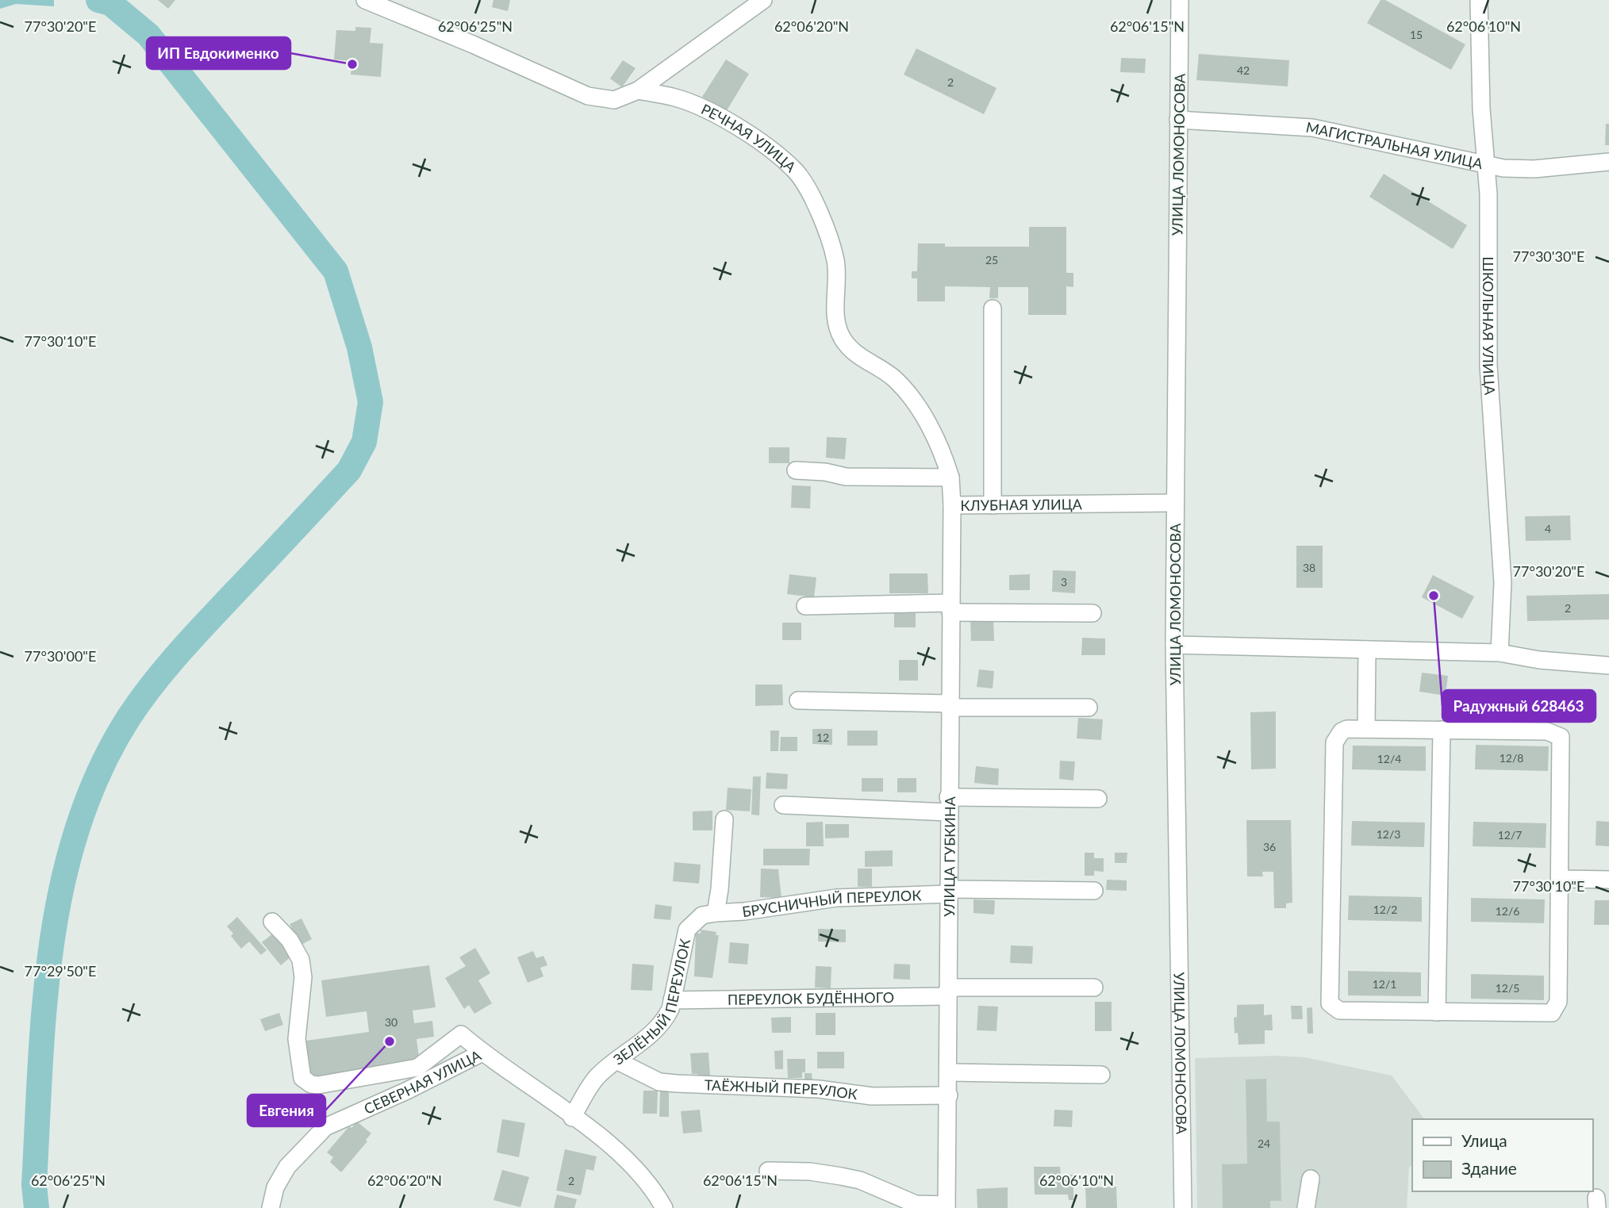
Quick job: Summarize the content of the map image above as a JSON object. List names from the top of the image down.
{
  "streets": {
    "street": [
      "РЕЧНАЯ УЛИЦА",
      "МАГИСТРАЛЬНАЯ УЛИЦА",
      "УЛИЦА ЛОМОНОСОВА",
      "ШКОЛЬНАЯ УЛИЦА",
      "КЛУБНАЯ УЛИЦА",
      "УЛИЦА ГУБКИНА",
      "БРУСНИЧНЫЙ ПЕРЕУЛОК",
      "ПЕРЕУЛОК БУДЁННОГО",
      "ЗЕЛЁНЫЙ ПЕРЕУЛОК",
      "СЕВЕРНАЯ УЛИЦА",
      "ТАЁЖНЫЙ ПЕРЕУЛОК"
    ]
  },
  "crossings": [
    ["РЕЧНАЯ УЛИЦА", "КЛУБНАЯ УЛИЦА"],
    ["МАГИСТРАЛЬНАЯ УЛИЦА", "УЛИЦА ЛОМОНОСОВА"],
    ["МАГИСТРАЛЬНАЯ УЛИЦА", "ШКОЛЬНАЯ УЛИЦА"],
    ["УЛИЦА ЛОМОНОСОВА", "КЛУБНАЯ УЛИЦА"],
    ["КЛУБНАЯ УЛИЦА", "УЛИЦА ГУБКИНА"],
    ["УЛИЦА ГУБКИНА", "БРУСНИЧНЫЙ ПЕРЕУЛОК"],
    ["УЛИЦА ГУБКИНА", "ПЕРЕУЛОК БУДЁННОГО"],
    ["УЛИЦА ГУБКИНА", "ТАЁЖНЫЙ ПЕРЕУЛОК"],
    ["БРУСНИЧНЫЙ ПЕРЕУЛОК", "ЗЕЛЁНЫЙ ПЕРЕУЛОК"],
    ["ПЕРЕУЛОК БУДЁННОГО", "ЗЕЛЁНЫЙ ПЕРЕУЛОК"],
    ["ЗЕЛЁНЫЙ ПЕРЕУЛОК", "СЕВЕРНАЯ УЛИЦА"],
    ["ЗЕЛЁНЫЙ ПЕРЕУЛОК", "ТАЁЖНЫЙ ПЕРЕУЛОК"]
  ],
  "places": ["ИП Евдокименко", "Радужный 628463", "Евгения"],
  "house_numbers": [
    "15",
    "42",
    "2",
    "25",
    "4",
    "38",
    "3",
    "2",
    "12",
    "12/8",
    "12/4",
    "12/3",
    "12/7",
    "36",
    "12/2",
    "12/6",
    "12/1",
    "12/5",
    "30",
    "24",
    "2"
  ],
  "legend": ["Улица", "Здание"],
  "coordinates": [
    "77°30'20\"E",
    "62°06'25\"N",
    "62°06'20\"N",
    "62°06'15\"N",
    "62°06'10\"N",
    "77°30'30\"E",
    "77°30'10\"E",
    "77°30'00\"E",
    "77°29'50\"E"
  ]
}
